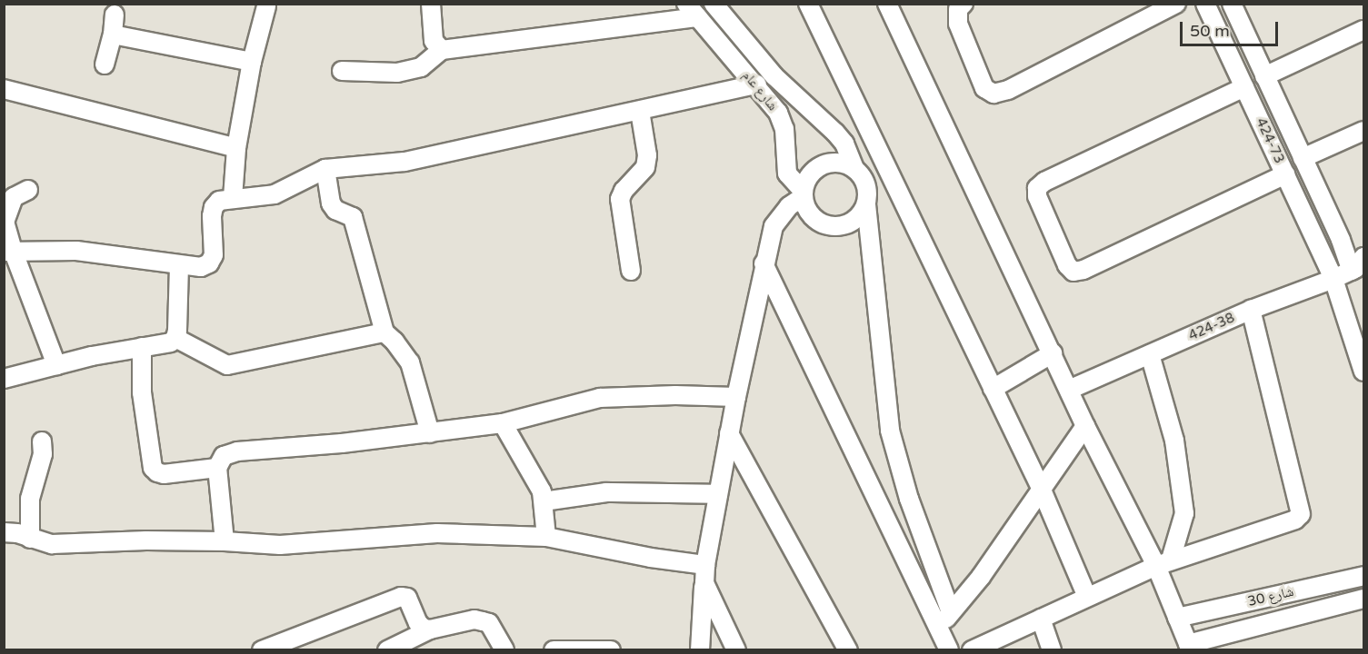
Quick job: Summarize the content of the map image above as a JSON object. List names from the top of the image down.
{
  "streets": {
    "street": [
      "شارع عام",
      "424-73",
      "424-38",
      "شارع 30"
    ]
  },
  "crossings": [
    ["424-73", "424-38"]
  ],
  "scale_bar": "50 m"
}
